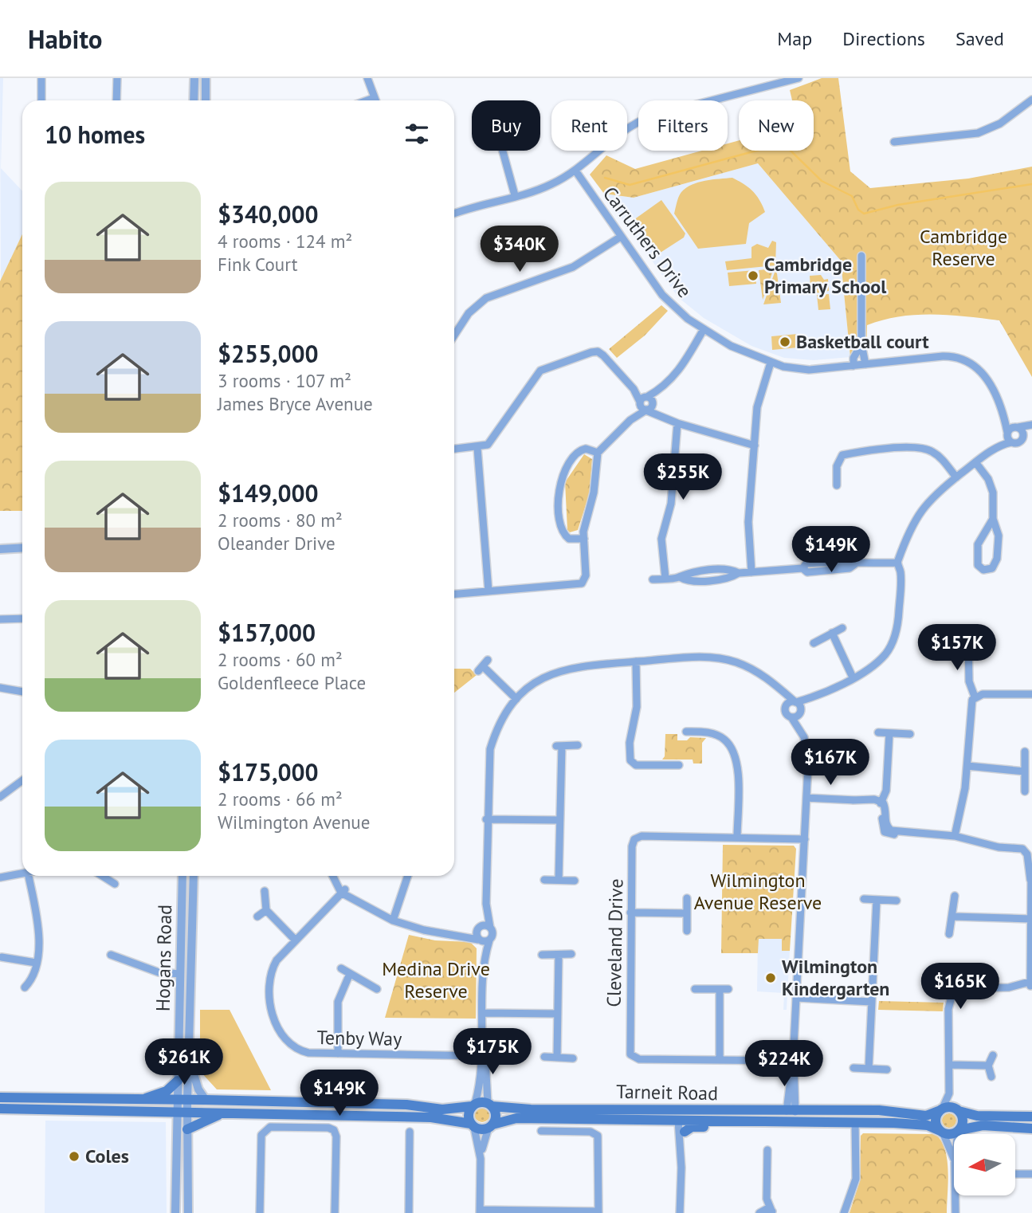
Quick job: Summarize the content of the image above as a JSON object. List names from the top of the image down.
{
  "streets": {
    "main road": ["Tarneit Road"],
    "street": [
      "Carruthers Drive",
      "Cleveland Drive",
      "Hogans Road",
      "Tenby Way"
    ]
  },
  "parks": ["Cambridge Reserve", "Wilmington Avenue Reserve", "Medina Drive Reserve"],
  "places": [
    "Cambridge Primary School",
    "Basketball court",
    "Wilmington Kindergarten",
    "Coles"
  ],
  "north": "left",
  "page": {
    "header": "Habito",
    "nav": ["Map", "Directions", "Saved"],
    "chip": [
      "Buy",
      "Rent",
      "Filters",
      "New"
    ],
    "heading": "10 homes",
    "list": [
      {
        "name": "$340,000",
        "note": "4 rooms · 124 m² · Fink Court"
      },
      {
        "name": "$255,000",
        "note": "3 rooms · 107 m² · James Bryce Avenue"
      },
      {
        "name": "$149,000",
        "note": "2 rooms · 80 m² · Oleander Drive"
      },
      {
        "name": "$157,000",
        "note": "2 rooms · 60 m² · Goldenfleece Place"
      },
      {
        "name": "$175,000",
        "note": "2 rooms · 66 m² · Wilmington Avenue"
      }
    ],
    "price": [
      "$340K",
      "$255K",
      "$149K",
      "$157K",
      "$167K",
      "$165K",
      "$175K",
      "$261K",
      "$224K",
      "$149K"
    ]
  }
}
